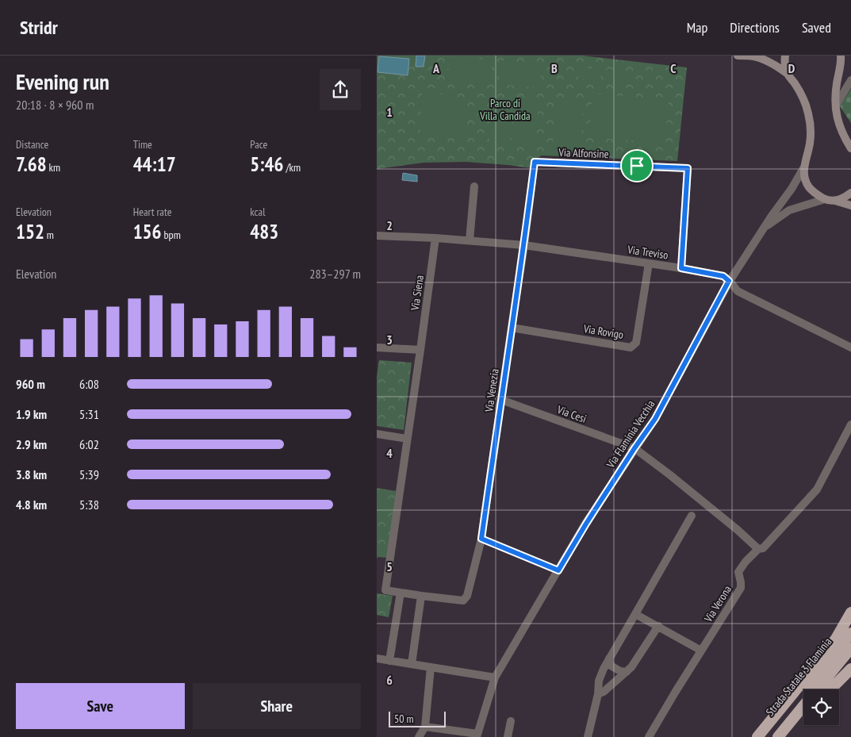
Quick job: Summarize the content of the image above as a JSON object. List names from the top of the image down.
{
  "streets": {
    "highway": ["Strada Statale 3 Flaminia"],
    "main road": ["Via Flaminia Vecchia"],
    "street": [
      "Via Alfonsine",
      "Via Treviso",
      "Via Siena",
      "Via Rovigo",
      "Via Venezia",
      "Via Cesi",
      "Via Verona"
    ]
  },
  "crossings": [
    ["Via Alfonsine", "Via Treviso"],
    ["Via Alfonsine", "Via Venezia"],
    ["Via Treviso", "Via Siena"],
    ["Via Treviso", "Via Rovigo"],
    ["Via Treviso", "Via Venezia"],
    ["Via Treviso", "Via Flaminia Vecchia"],
    ["Via Siena", "Via Venezia"],
    ["Via Rovigo", "Via Venezia"],
    ["Via Venezia", "Via Cesi"],
    ["Via Cesi", "Via Flaminia Vecchia"]
  ],
  "parks": ["Parco di Villa Candida"],
  "scale_bar": "50 m",
  "page": {
    "header": "Stridr",
    "nav": ["Map", "Directions", "Saved"],
    "heading": ["Evening run", "20:18 · 8 × 960 m"],
    "stats": [
      ["Distance", "7.68 km"],
      ["Time", "44:17"],
      ["Pace", "5:46 /km"],
      ["Elevation", "152 m"],
      ["Heart rate", "156 bpm"],
      ["kcal", "483"]
    ],
    "chart": ["Elevation", "283–297 m"],
    "list": [
      {
        "name": "960 m",
        "note": "6:08"
      },
      {
        "name": "1.9 km",
        "note": "5:31"
      },
      {
        "name": "2.9 km",
        "note": "6:02"
      },
      {
        "name": "3.8 km",
        "note": "5:39"
      },
      {
        "name": "4.8 km",
        "note": "5:38"
      }
    ],
    "buttons": ["Save", "Share"],
    "scale": "50 m"
  },
  "grid": {
    "columns": [
      "A",
      "B",
      "C",
      "D"
    ],
    "rows": [
      "1",
      "2",
      "3",
      "4",
      "5",
      "6"
    ]
  }
}
